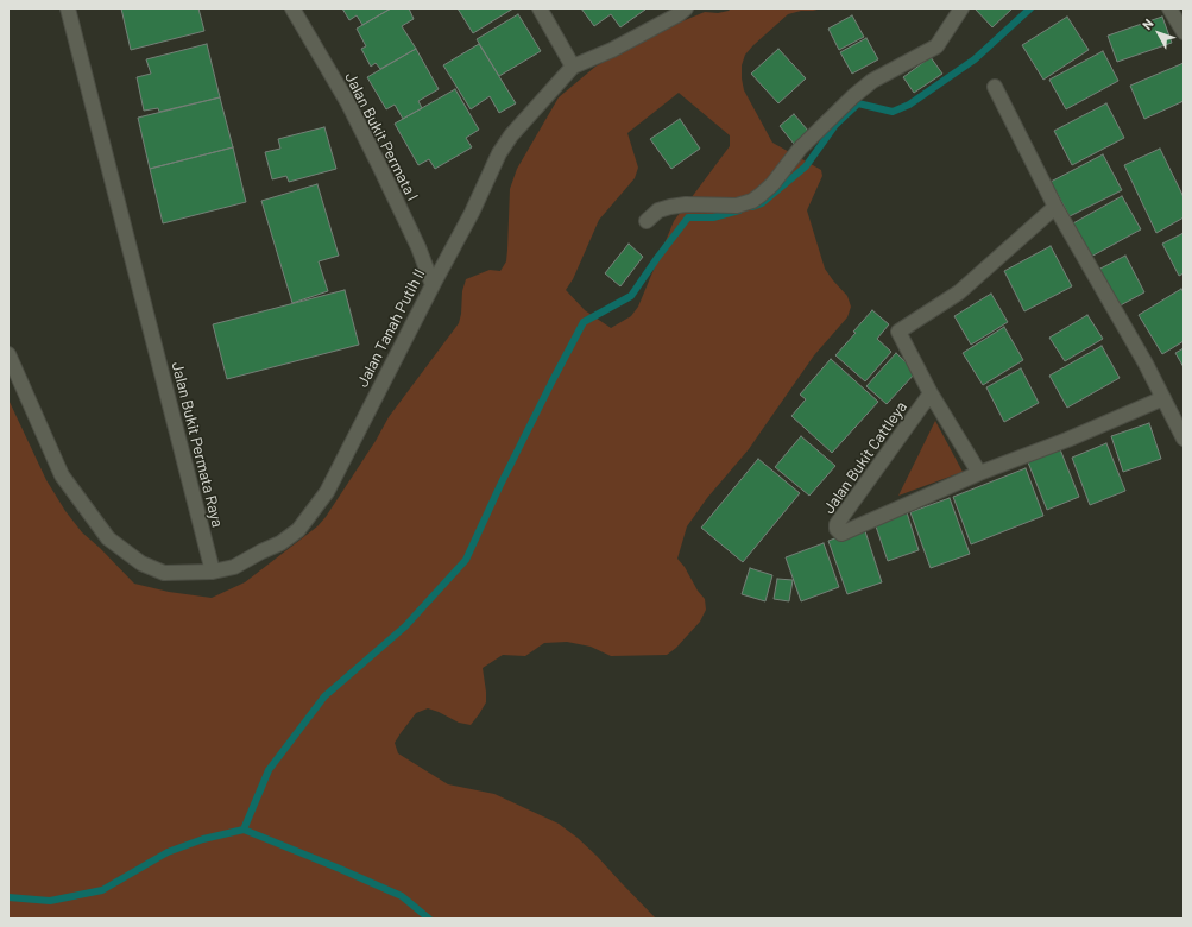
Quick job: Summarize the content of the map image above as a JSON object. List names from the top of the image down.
{
  "streets": {
    "street": [
      "Jalan Bukit Permata I",
      "Jalan Tanah Putih II",
      "Jalan Bukit Permata Raya",
      "Jalan Bukit Cattleya"
    ]
  },
  "crossings": [
    ["Jalan Bukit Permata I", "Jalan Tanah Putih II"],
    ["Jalan Tanah Putih II", "Jalan Bukit Permata Raya"]
  ],
  "north": "top left"
}
